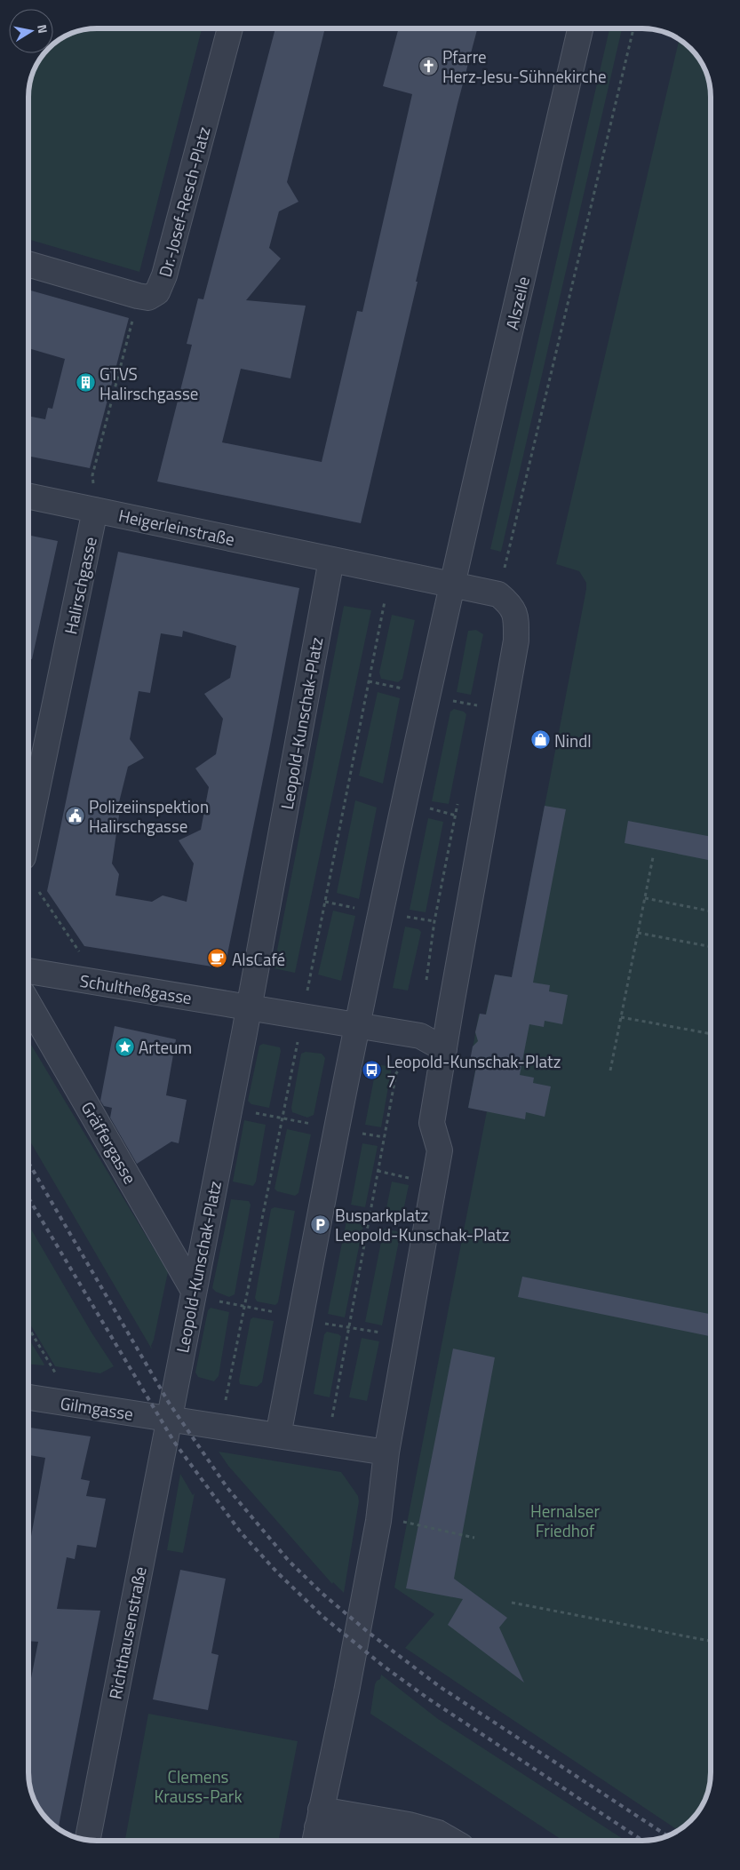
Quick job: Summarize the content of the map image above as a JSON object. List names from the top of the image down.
{
  "streets": {
    "street": [
      "Dr.-Josef-Resch-Platz",
      "Alszeile",
      "Heigerleinstraße",
      "Halirschgasse",
      "Leopold-Kunschak-Platz",
      "Schultheßgasse",
      "Gräffergasse",
      "Gilmgasse",
      "Richthausenstraße"
    ]
  },
  "crossings": [
    ["Heigerleinstraße", "Halirschgasse"],
    ["Heigerleinstraße", "Leopold-Kunschak-Platz"],
    ["Leopold-Kunschak-Platz", "Schultheßgasse"],
    ["Leopold-Kunschak-Platz", "Gräffergasse"],
    ["Leopold-Kunschak-Platz", "Gilmgasse"],
    ["Leopold-Kunschak-Platz", "Richthausenstraße"],
    ["Gilmgasse", "Richthausenstraße"]
  ],
  "parks": ["Hernalser Friedhof", "Clemens Krauss-Park"],
  "places": {
    "church": ["Pfarre Herz-Jesu-Sühnekirche"],
    "building": ["GTVS Halirschgasse"],
    "shop": ["Nindl"],
    "public building": ["Polizeiinspektion Halirschgasse"],
    "cafe": ["AlsCafé"],
    "place": ["Arteum"],
    "bus stop": ["Leopold-Kunschak-Platz 7"],
    "parking": ["Busparkplatz Leopold-Kunschak-Platz"]
  },
  "north": "right"
}
